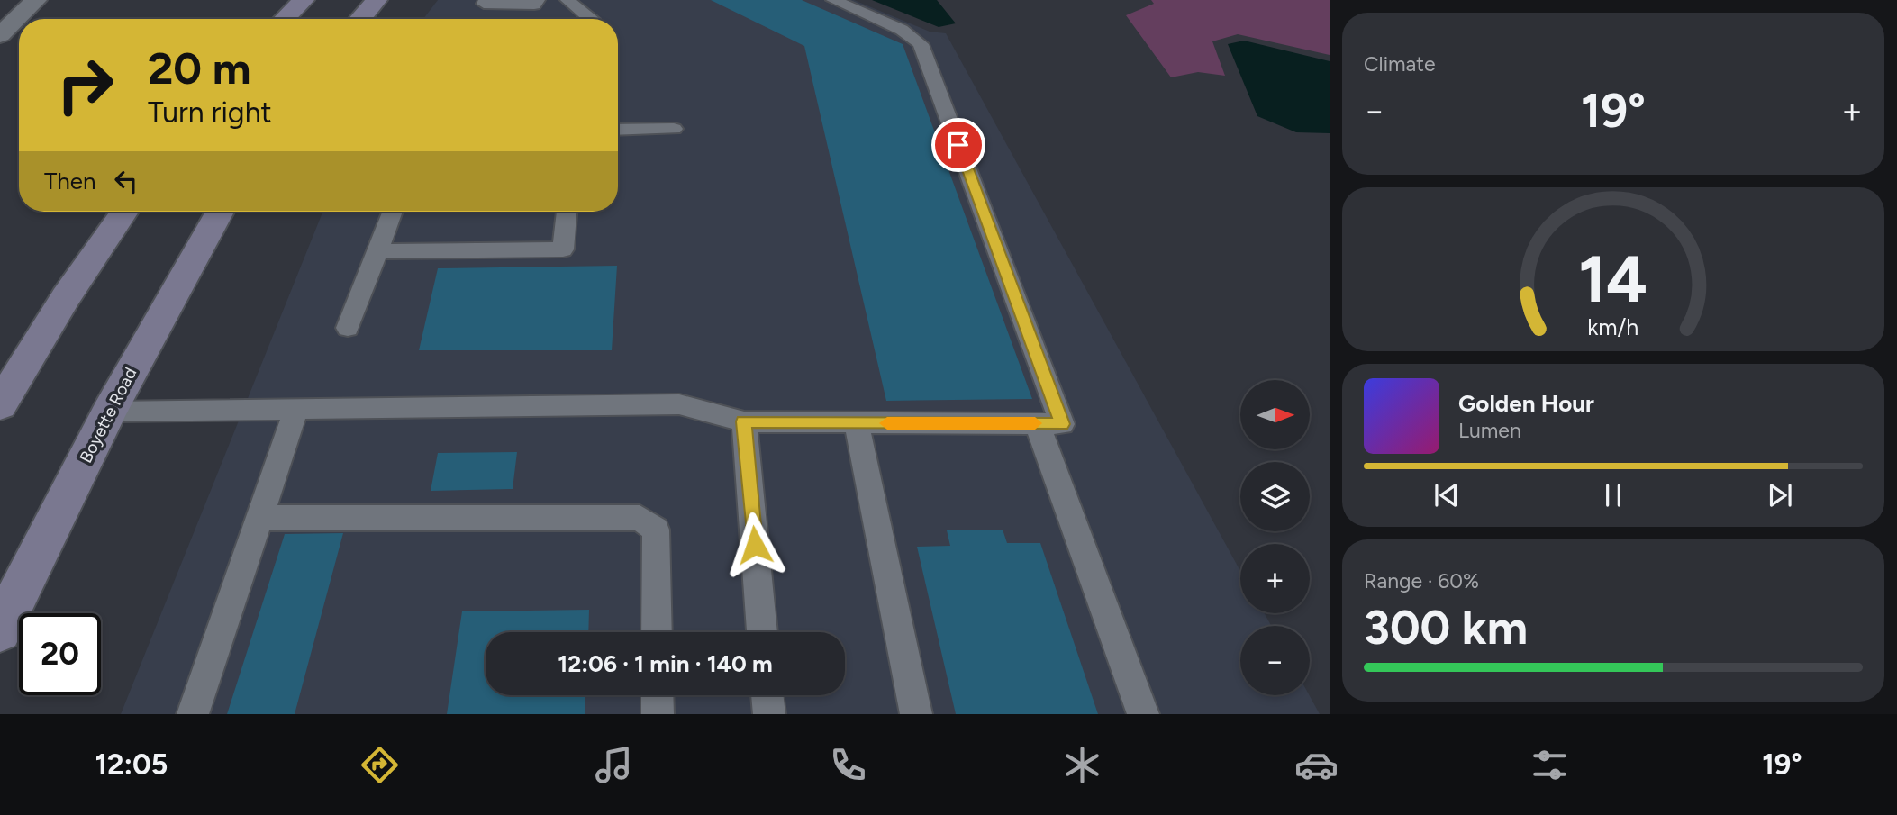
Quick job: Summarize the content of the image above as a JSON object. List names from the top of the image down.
{
  "streets": {
    "main road": ["Boyette Road"]
  },
  "north": "right",
  "page": {
    "tile": [
      "Climate",
      ["Range · 60%", "300 km"]
    ],
    "turn": ["20 m", "Turn right"],
    "heat": ["−", "19°", "+"],
    "then": "Then",
    "song": ["Golden Hour", "Lumen"],
    "map_buttons": ["+", "−"],
    "limit": "20",
    "trip": "12:06 · 1 min · 140 m",
    "tabs": ["12:05", "19°"],
    "gauge": ["14", "km/h"]
  }
}
